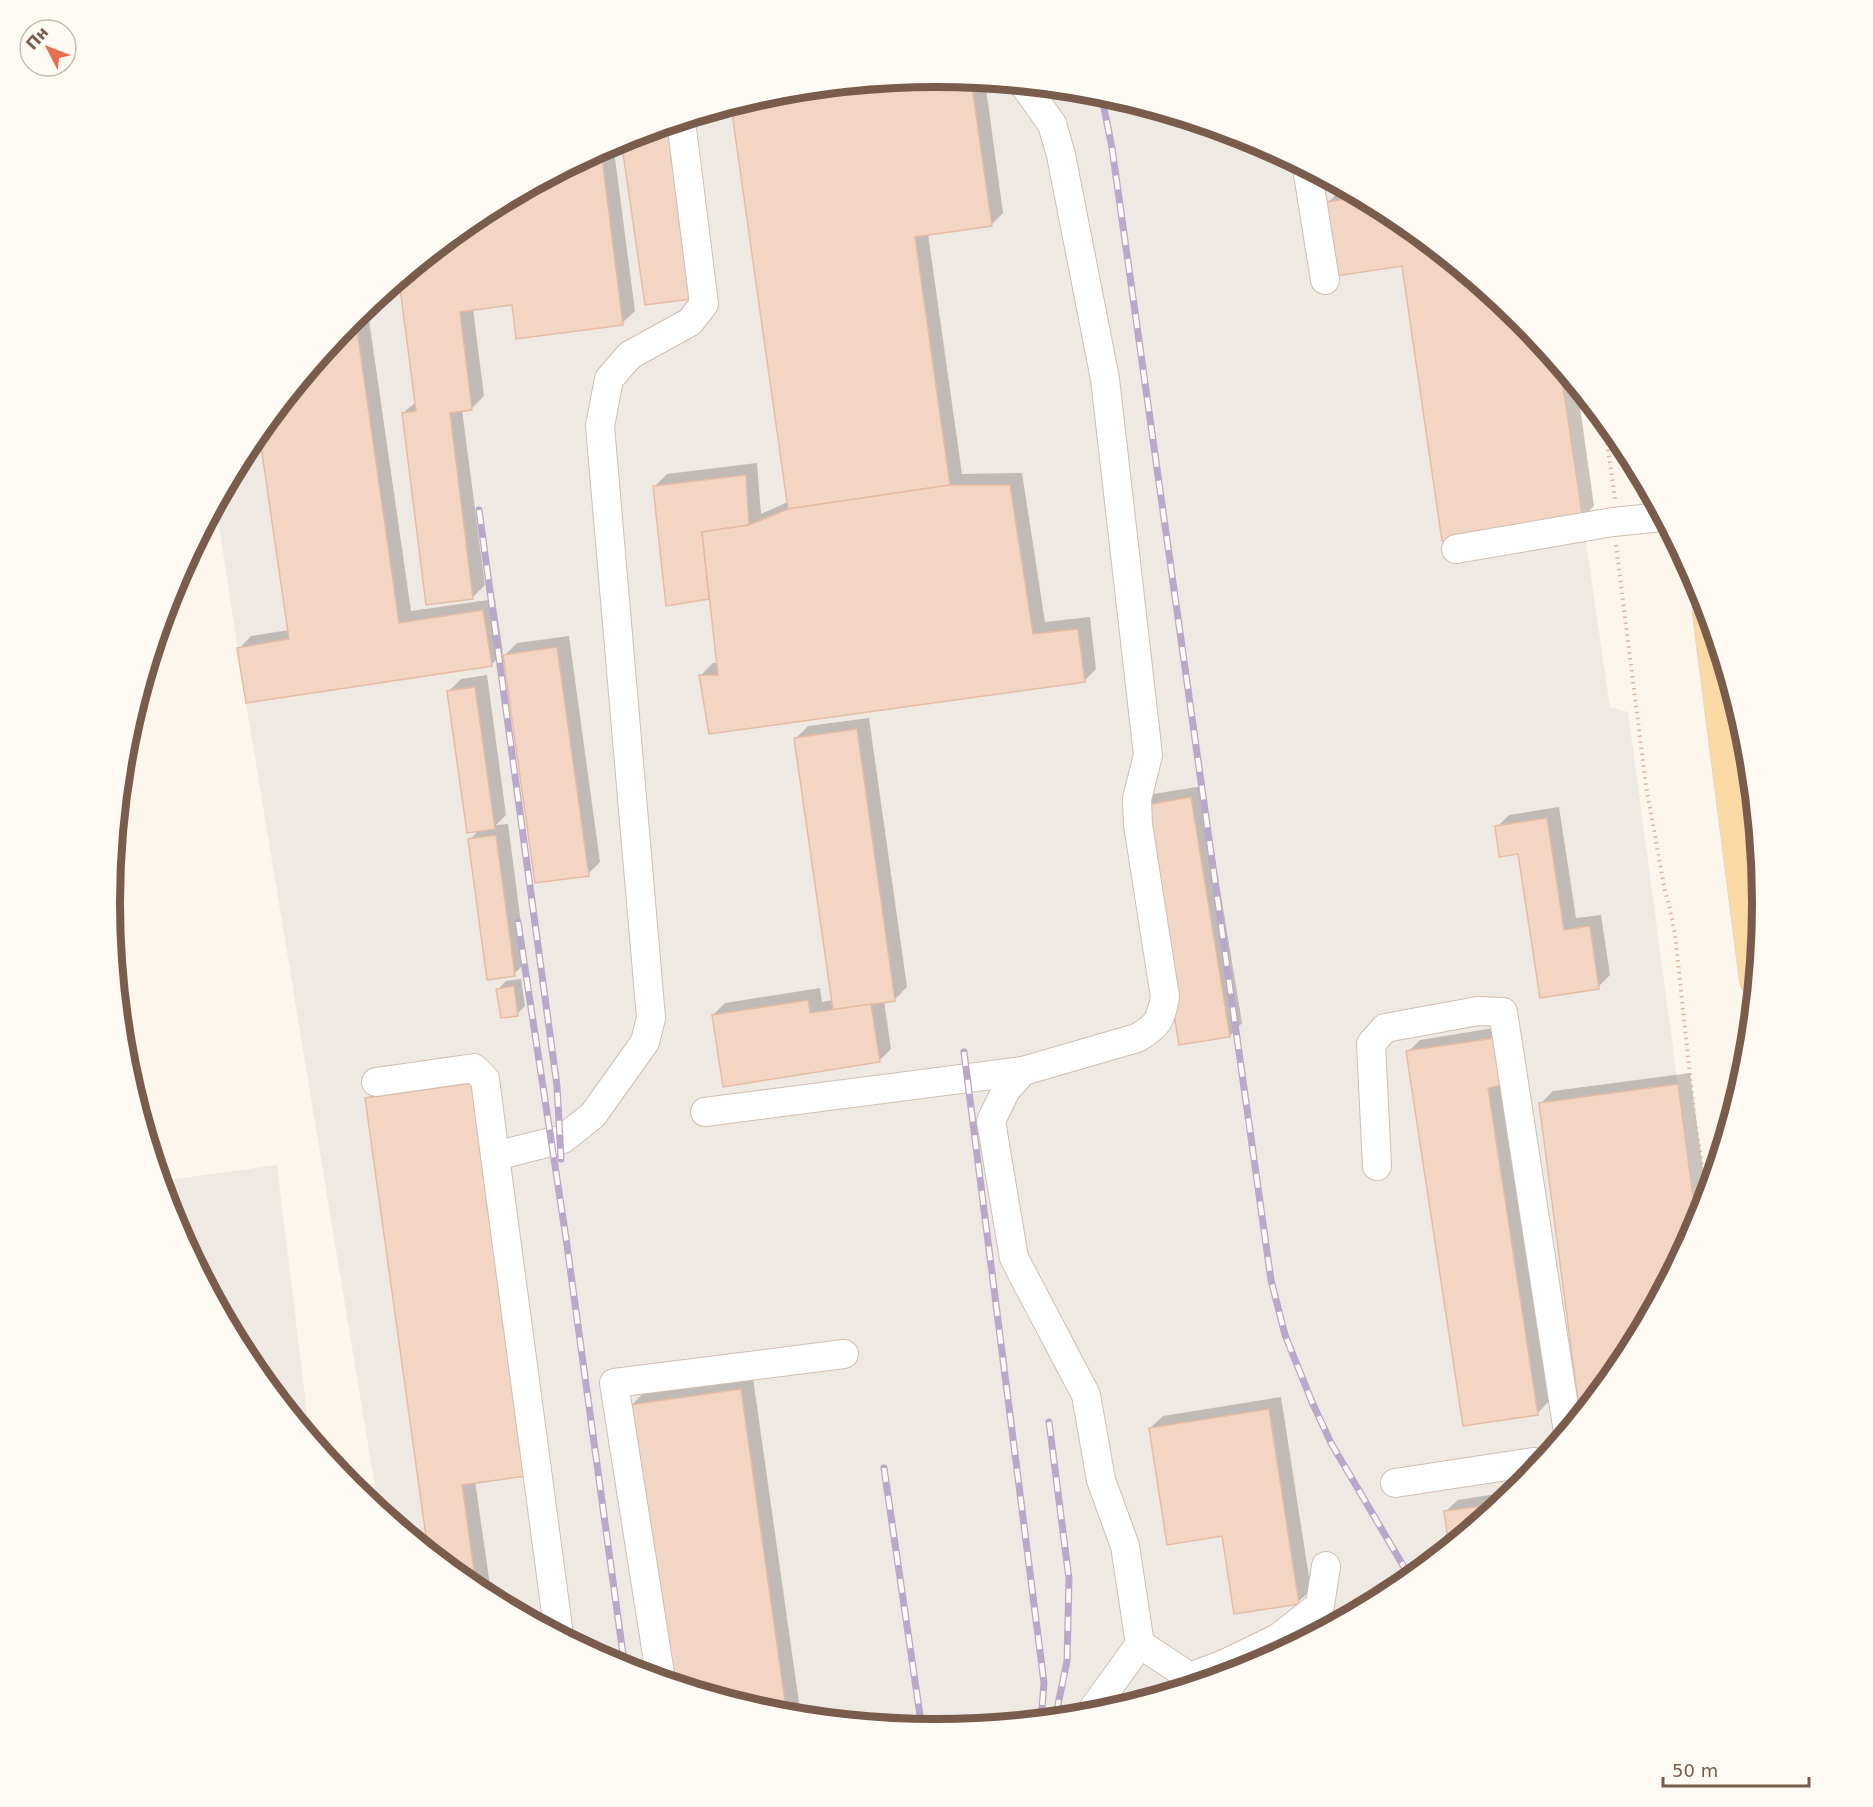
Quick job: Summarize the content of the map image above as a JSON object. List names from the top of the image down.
{
  "scale_bar": "50 m",
  "north": "top left"
}
